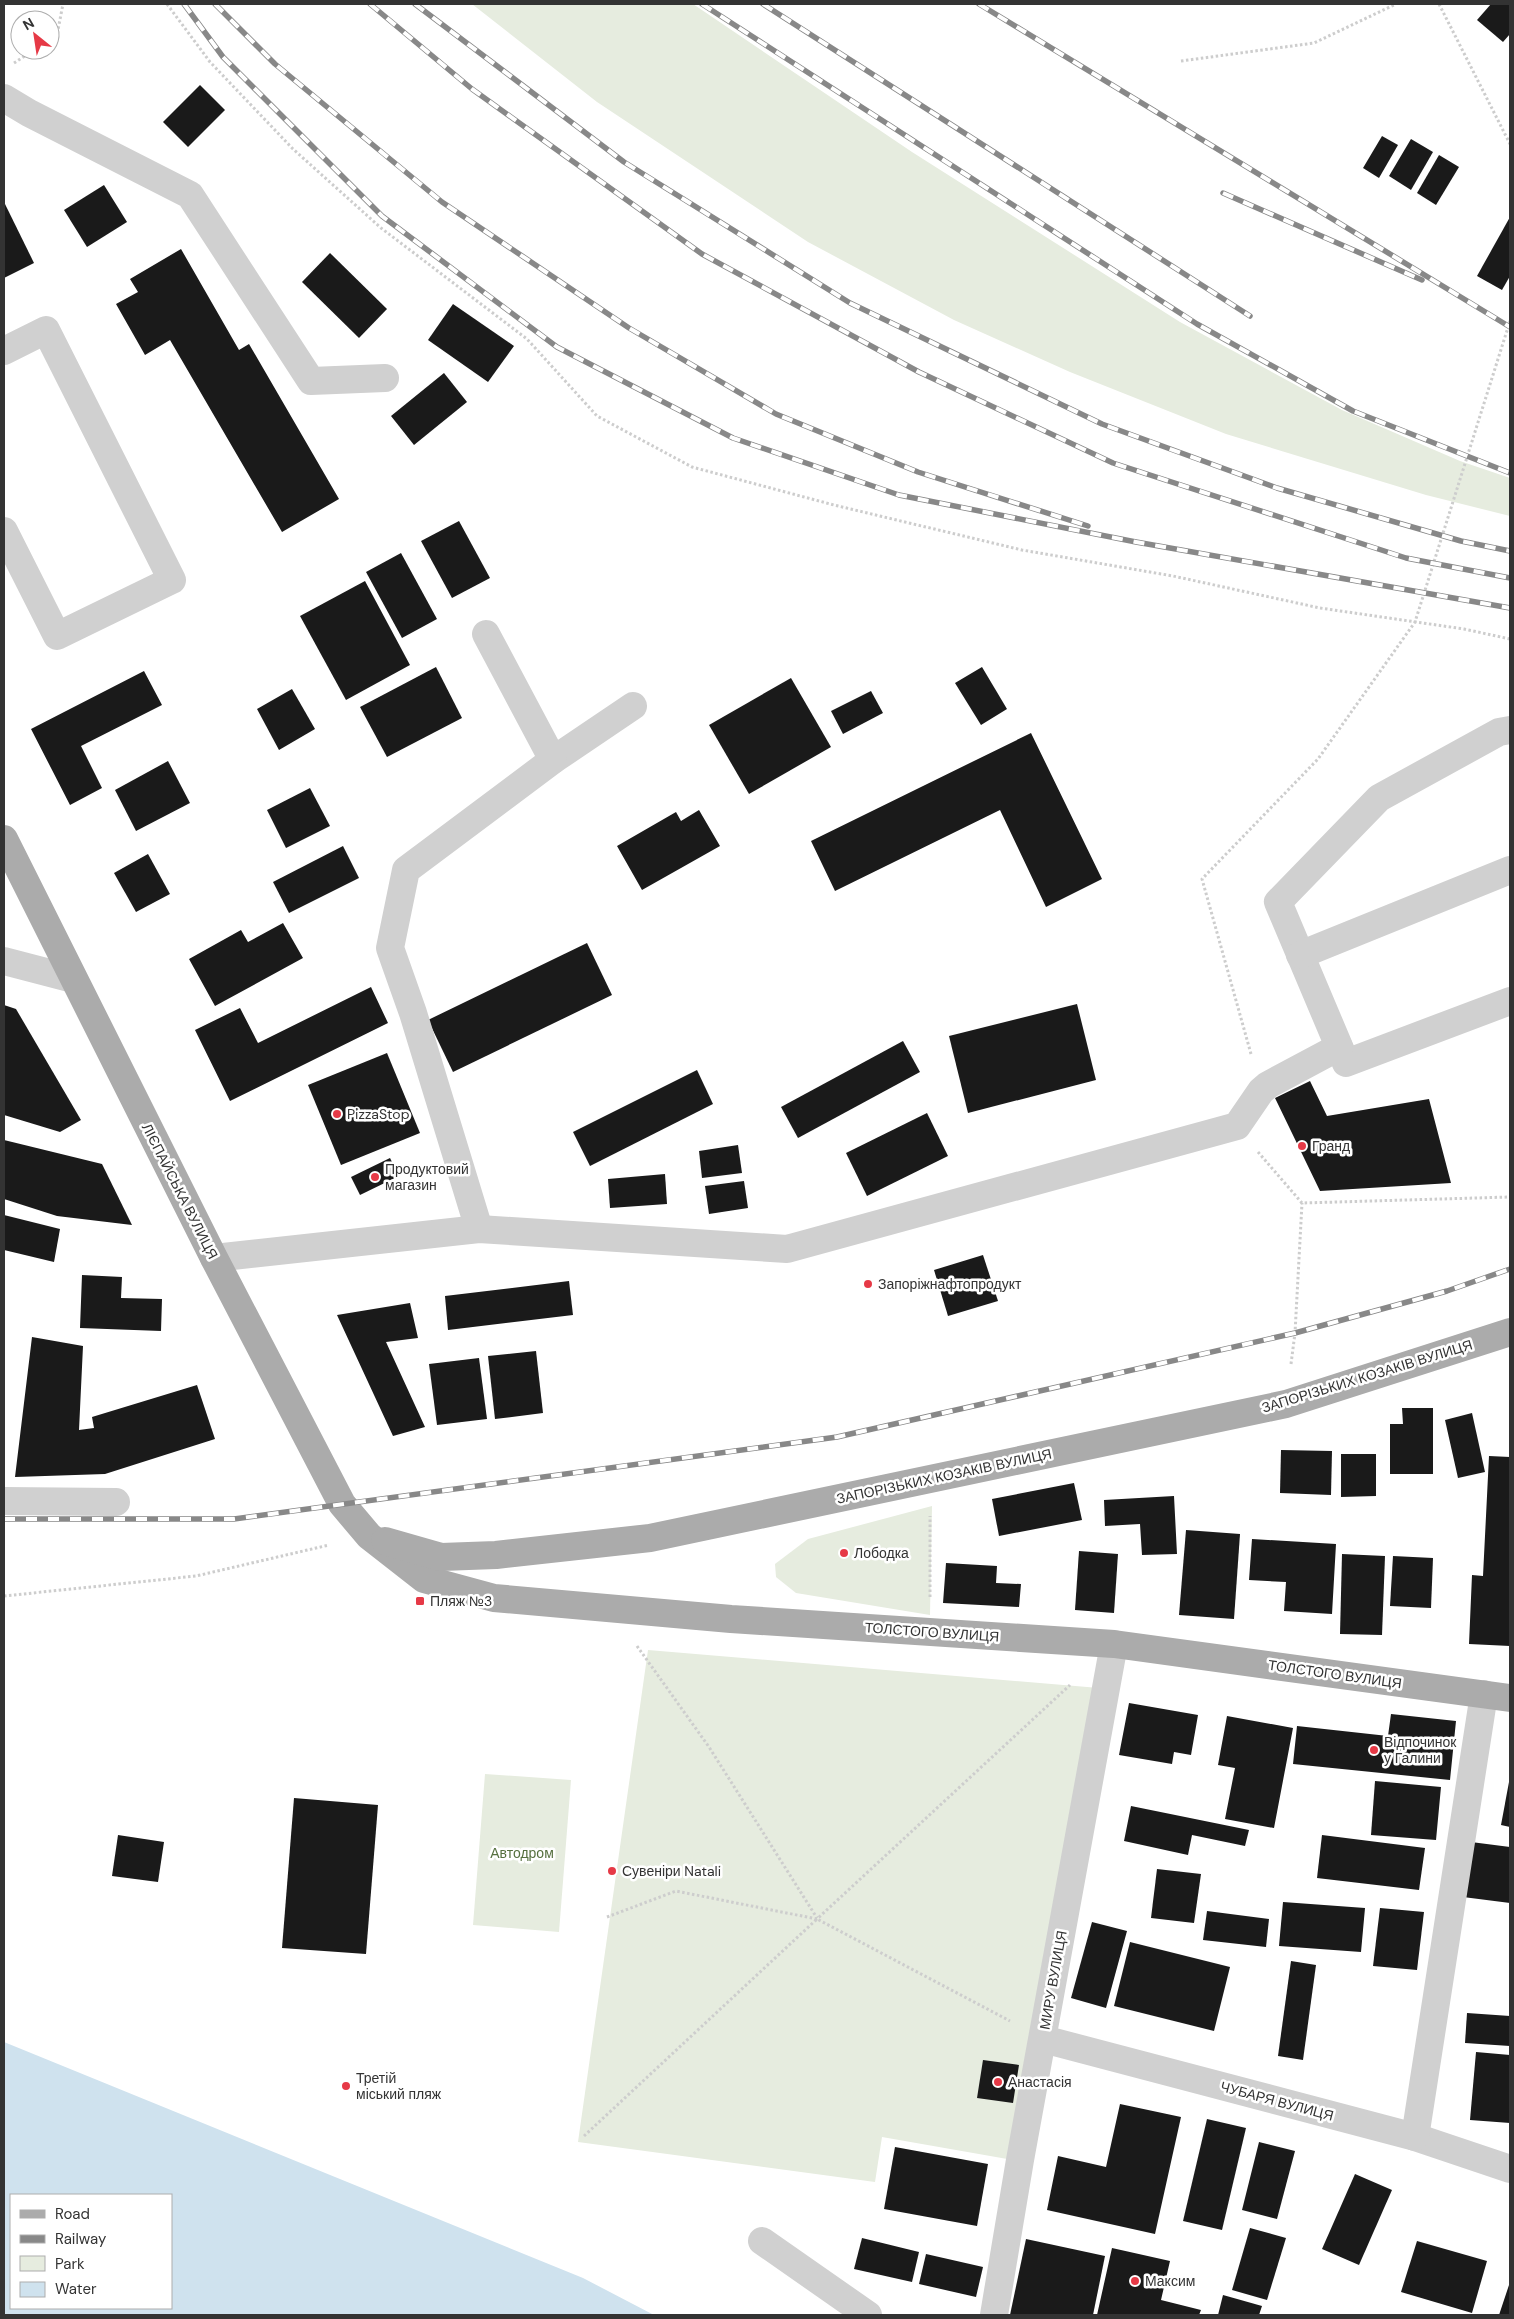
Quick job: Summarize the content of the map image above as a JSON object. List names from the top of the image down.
{
  "streets": {
    "main road": ["ЛІЄПАЙСЬКА ВУЛИЦЯ", "ЗАПОРІЗЬКИХ КОЗАКІВ ВУЛИЦЯ", "ТОЛСТОГО ВУЛИЦЯ"],
    "street": ["МИРУ ВУЛИЦЯ", "ЧУБАРЯ ВУЛИЦЯ"]
  },
  "crossings": [
    ["ЛІЄПАЙСЬКА ВУЛИЦЯ", "ЗАПОРІЗЬКИХ КОЗАКІВ ВУЛИЦЯ"],
    ["ЛІЄПАЙСЬКА ВУЛИЦЯ", "ТОЛСТОГО ВУЛИЦЯ"],
    ["ЗАПОРІЗЬКИХ КОЗАКІВ ВУЛИЦЯ", "ТОЛСТОГО ВУЛИЦЯ"],
    ["ТОЛСТОГО ВУЛИЦЯ", "МИРУ ВУЛИЦЯ"],
    ["МИРУ ВУЛИЦЯ", "ЧУБАРЯ ВУЛИЦЯ"]
  ],
  "parks": ["Автодром"],
  "places": {
    "other": [
      "PizzaStop",
      "Гранд",
      "Продуктовий магазин",
      "Запоріжнафтопродукт",
      "Лободка",
      "Відпочинок у Галини",
      "Сувеніри Natali",
      "Анастасія",
      "Третій міський пляж",
      "Максим"
    ],
    "transit": ["Пляж №3"]
  },
  "legend": [
    "Road",
    "Railway",
    "Park",
    "Water"
  ],
  "north": "top left"
}
